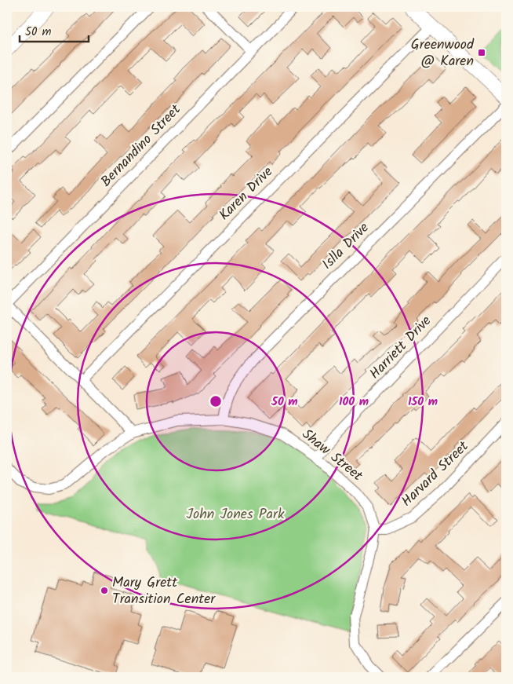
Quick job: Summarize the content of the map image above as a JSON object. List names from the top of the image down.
{
  "streets": {
    "street": [
      "Bernandino Street",
      "Karen Drive",
      "Islla Drive",
      "Harriett Drive",
      "Shaw Street",
      "Harvard Street"
    ]
  },
  "crossings": [
    ["Islla Drive", "Shaw Street"],
    ["Harriett Drive", "Shaw Street"],
    ["Shaw Street", "Harvard Street"]
  ],
  "parks": ["John Jones Park"],
  "places": {
    "transit": ["Greenwood @ Karen"],
    "other": ["Mary Grett Transition Center"]
  },
  "scale_bar": "50 m",
  "rings": ["50 m", "100 m", "150 m"]
}
